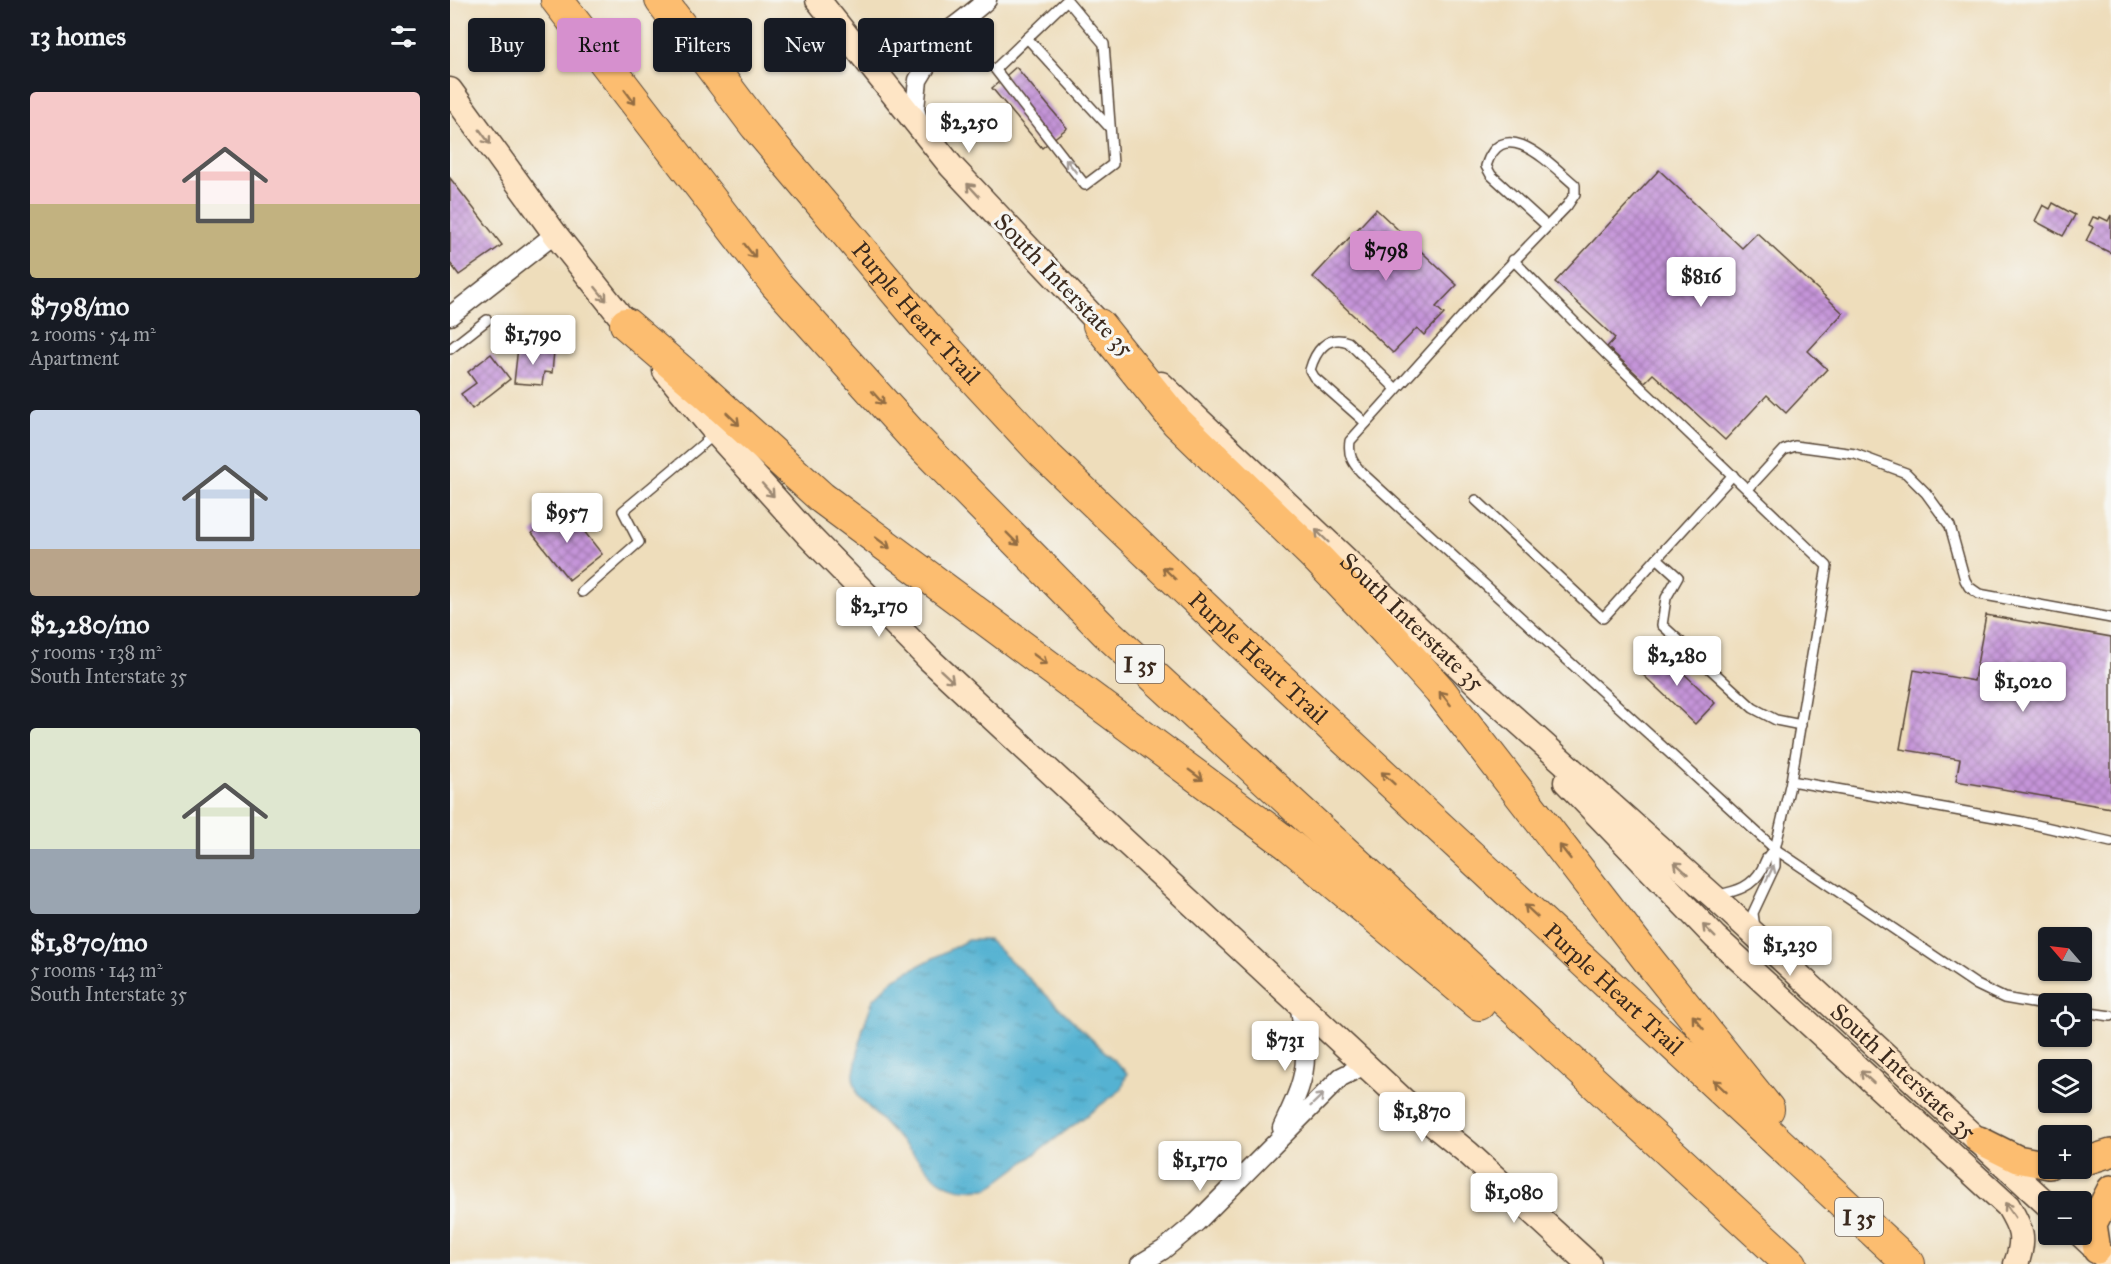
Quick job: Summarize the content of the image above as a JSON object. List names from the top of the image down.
{
  "streets": {
    "highway": ["Purple Heart Trail", "I 35"],
    "main road": ["South Interstate 35"]
  },
  "one_way": ["South Interstate 35"],
  "north": "top left",
  "page": {
    "heading": "13 homes",
    "chip": [
      "Buy",
      "Rent",
      "Filters",
      "New",
      "Apartment"
    ],
    "list": [
      {
        "name": "$798/mo",
        "note": "2 rooms · 54 m² · Apartment"
      },
      {
        "name": "$2,280/mo",
        "note": "5 rooms · 138 m² · South Interstate 35"
      },
      {
        "name": "$1,870/mo",
        "note": "5 rooms · 143 m² · South Interstate 35"
      }
    ],
    "price": [
      "$2,250",
      "$798",
      "$816",
      "$1,790",
      "$957",
      "$2,170",
      "$2,280",
      "$1,020",
      "$1,230",
      "$731",
      "$1,870",
      "$1,170",
      "$1,080"
    ],
    "map_buttons": ["+", "−"]
  }
}
